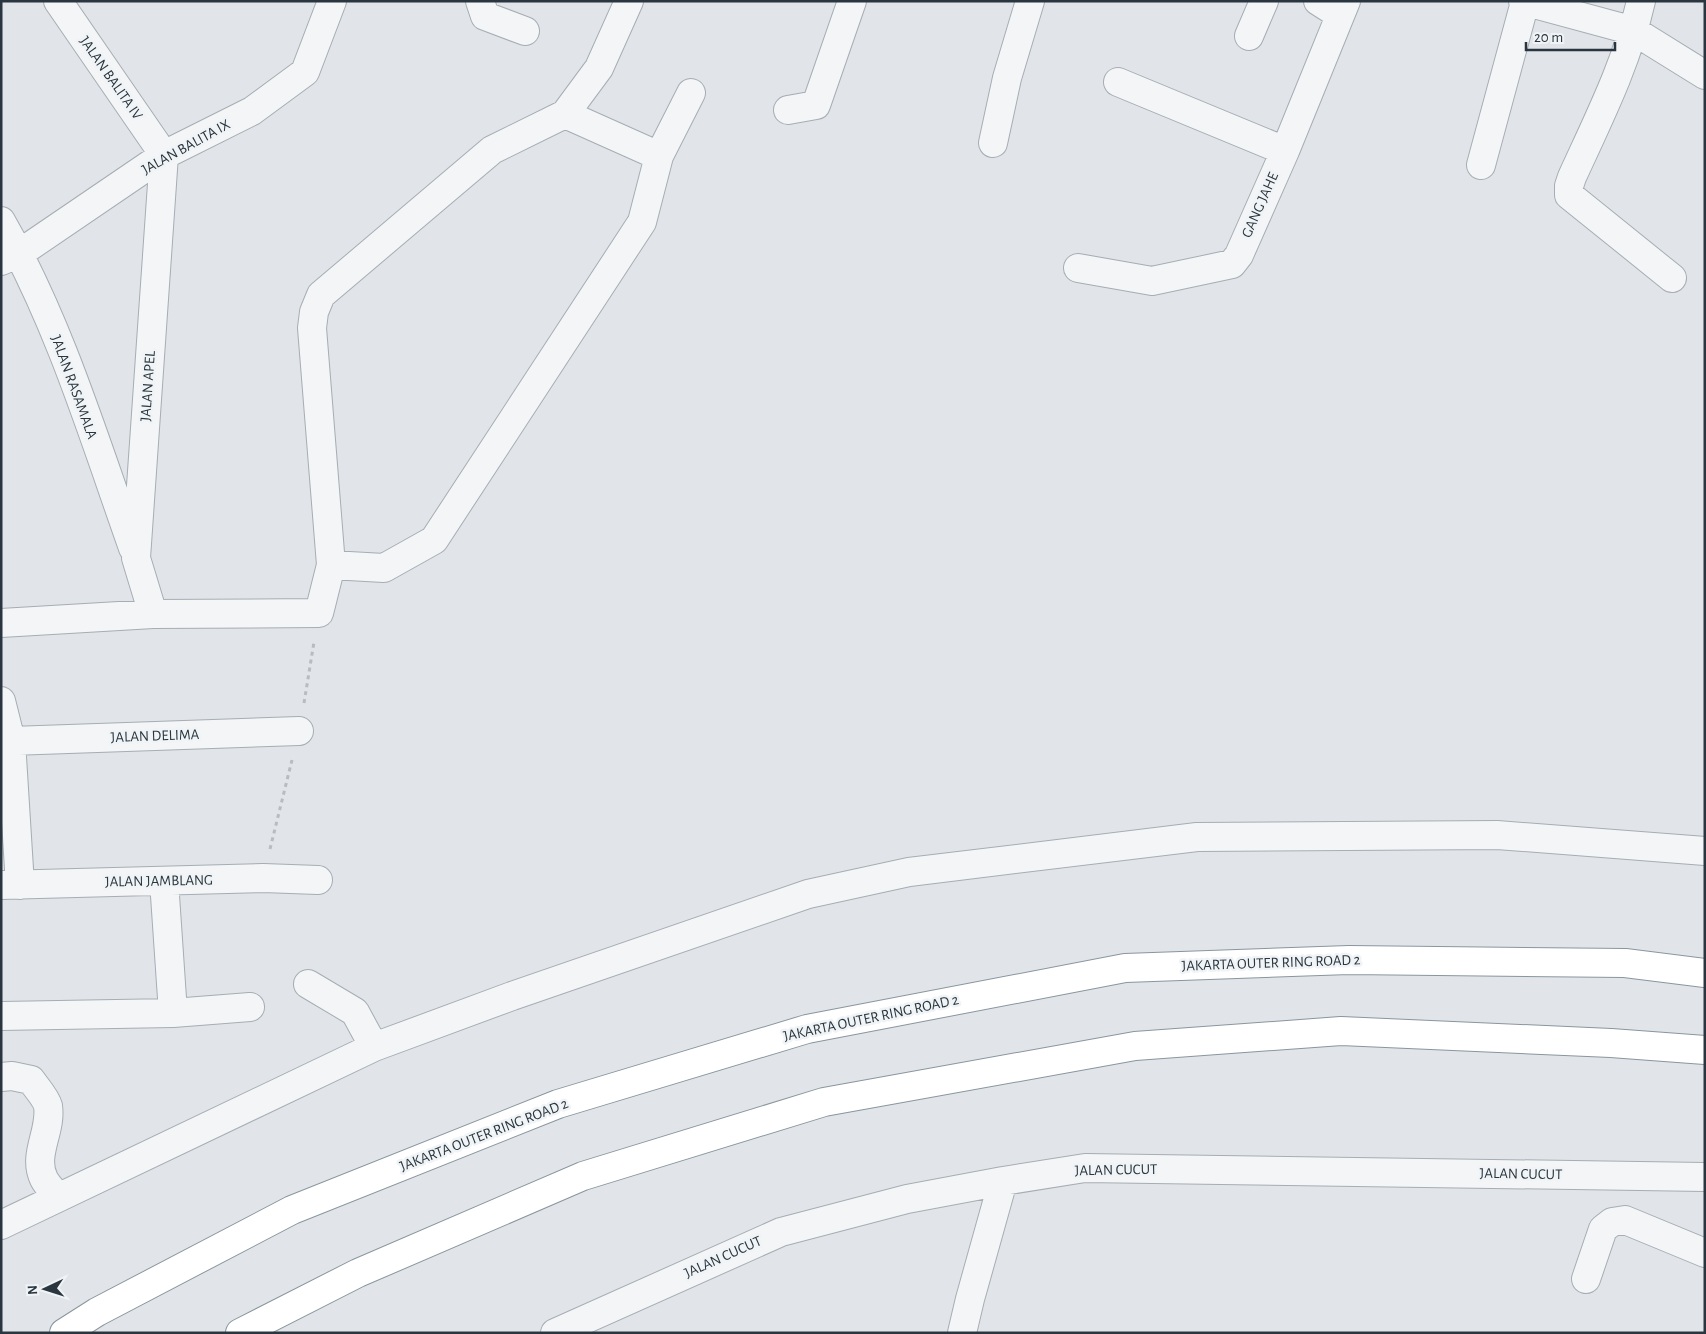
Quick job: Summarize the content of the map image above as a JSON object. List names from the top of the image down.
{
  "streets": {
    "highway": ["JAKARTA OUTER RING ROAD 2"],
    "street": [
      "JALAN BALITA IV",
      "JALAN BALITA IX",
      "GANG JAHE",
      "JALAN APEL",
      "JALAN RASAMALA",
      "JALAN DELIMA",
      "JALAN JAMBLANG",
      "JALAN CUCUT"
    ]
  },
  "crossings": [
    ["JALAN BALITA IV", "JALAN BALITA IX"],
    ["JALAN BALITA IV", "JALAN APEL"],
    ["JALAN BALITA IX", "JALAN APEL"],
    ["JALAN BALITA IX", "JALAN RASAMALA"],
    ["JALAN APEL", "JALAN RASAMALA"]
  ],
  "scale_bar": "20 m",
  "north": "left"
}
